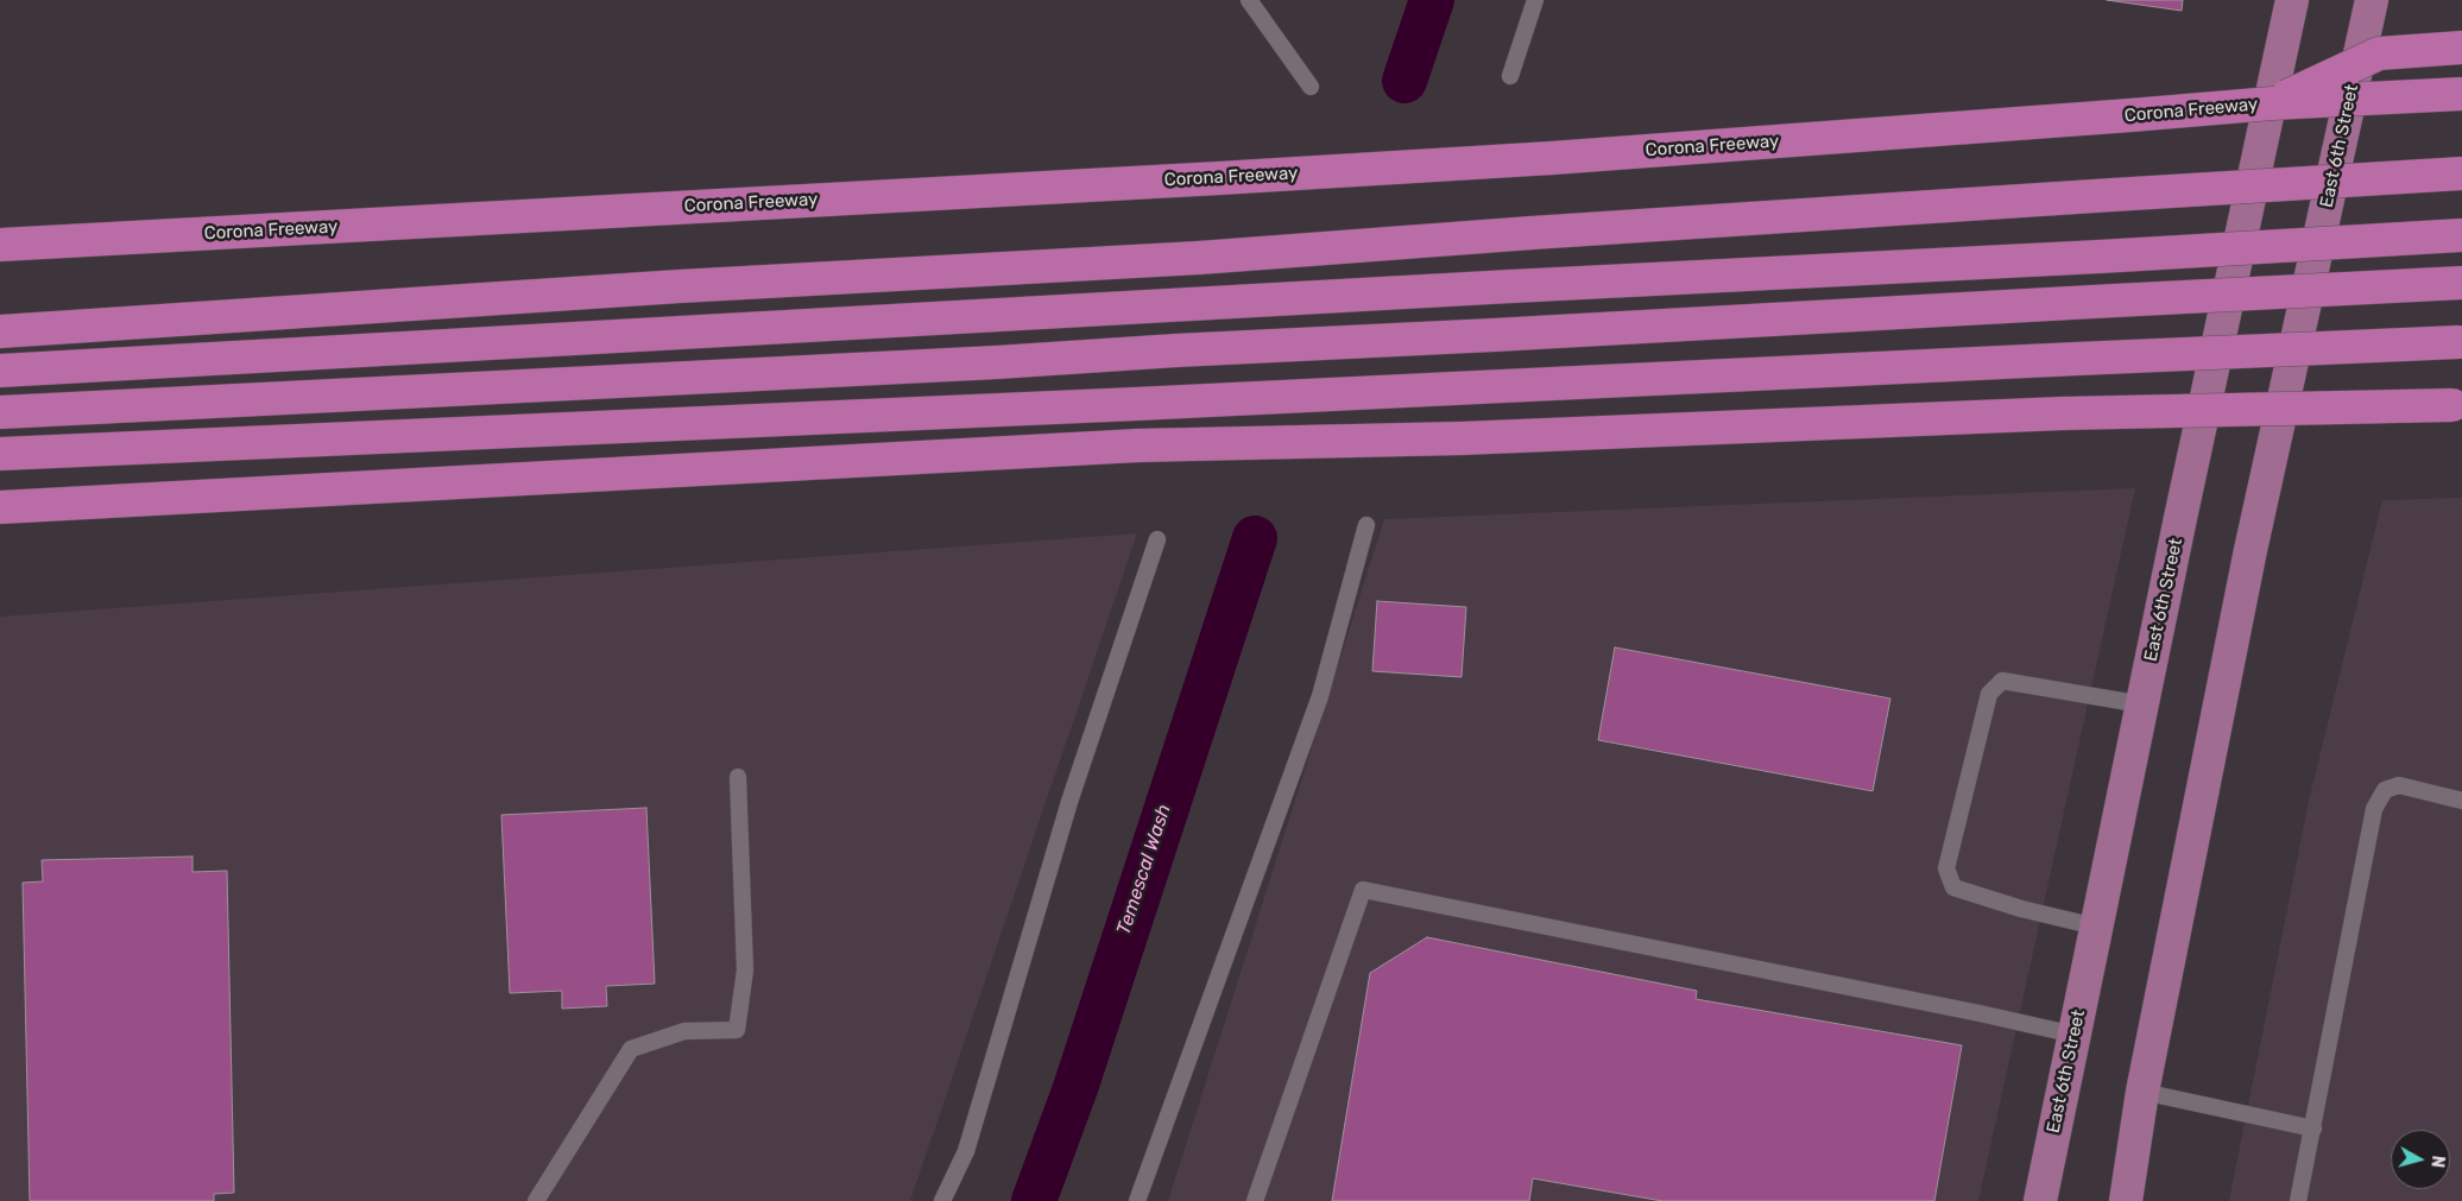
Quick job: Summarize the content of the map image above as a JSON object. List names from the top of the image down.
{
  "streets": {
    "highway": ["Corona Freeway"],
    "main road": ["East 6th Street"]
  },
  "water": ["Temescal Wash"],
  "north": "right"
}
